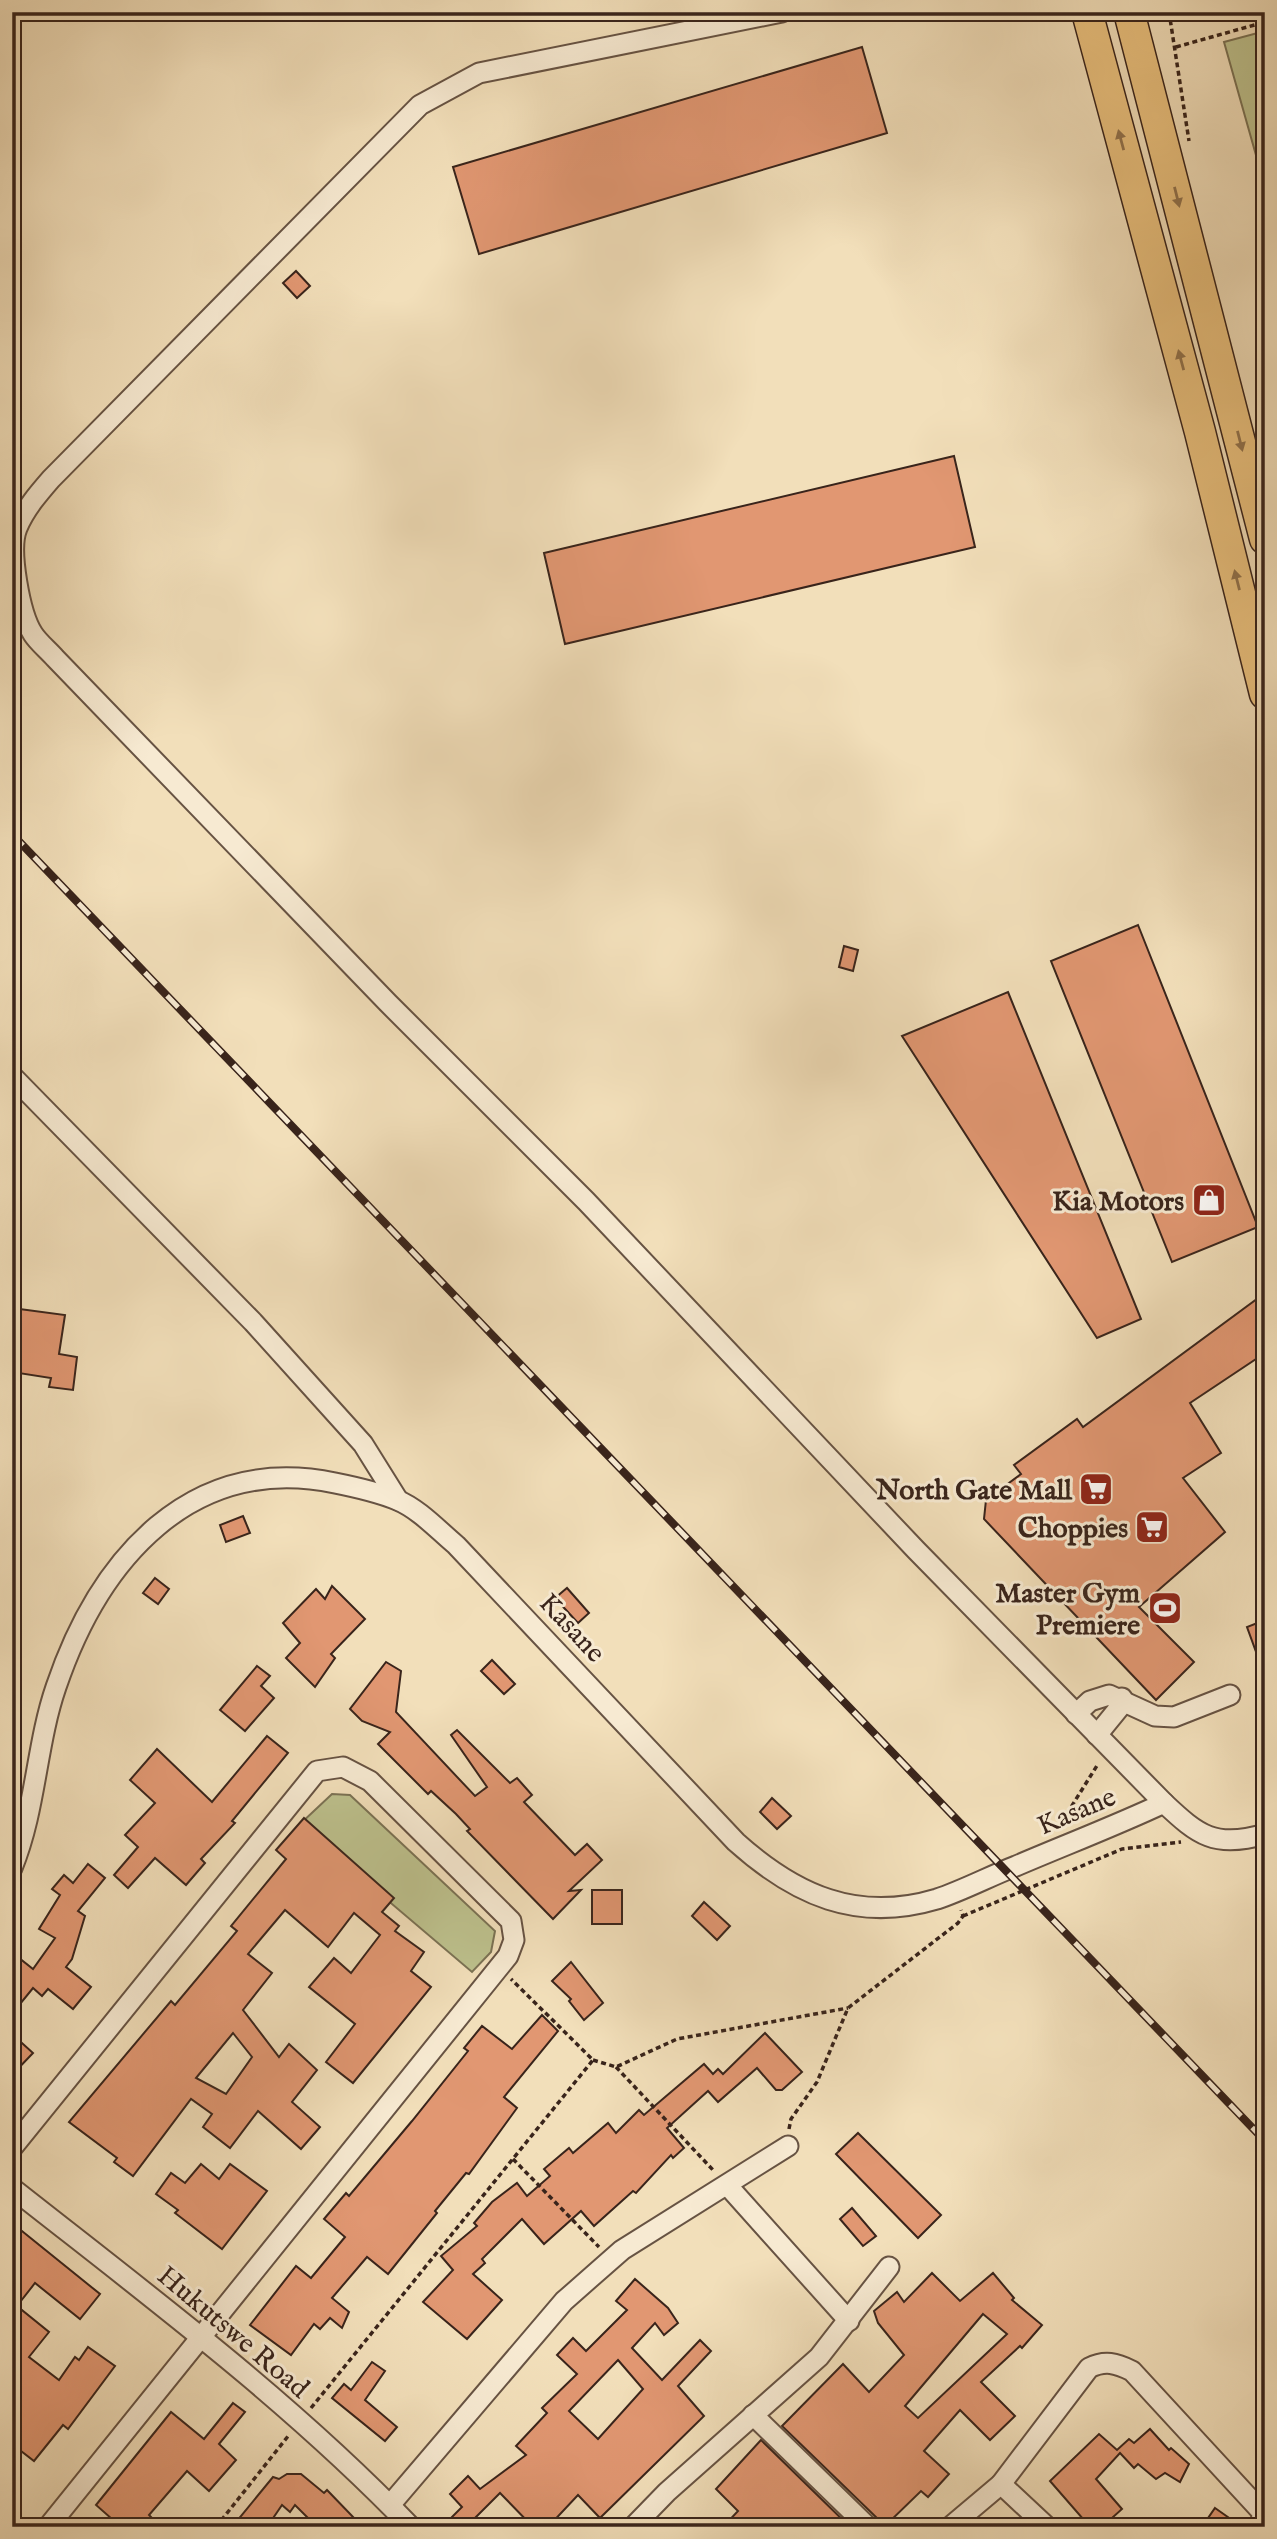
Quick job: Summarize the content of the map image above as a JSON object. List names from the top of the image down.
{
  "streets": {
    "street": ["Kasane", "Hukutswe Road"]
  },
  "places": {
    "shop": ["Kia Motors"],
    "supermarket": ["North Gate Mall", "Choppies"],
    "sports": ["Master Gym Premiere"]
  }
}
